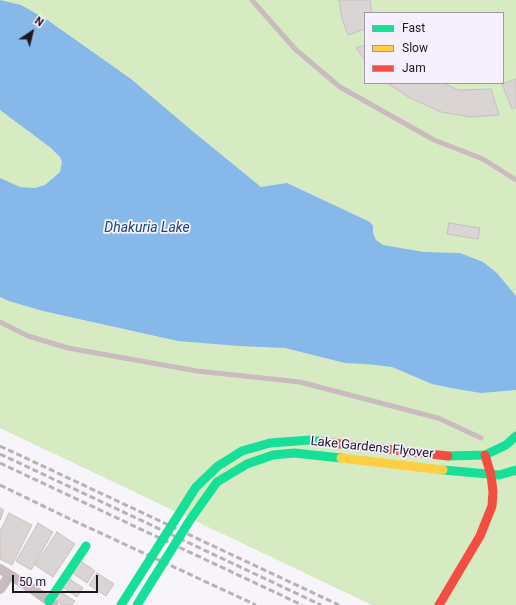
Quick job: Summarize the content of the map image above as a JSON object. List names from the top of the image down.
{
  "streets": {
    "main road": ["Lake Gardens Flyover"]
  },
  "water": ["Dhakuria Lake"],
  "legend": ["Fast", "Slow", "Jam"],
  "scale_bar": "50 m",
  "north": "top right"
}
